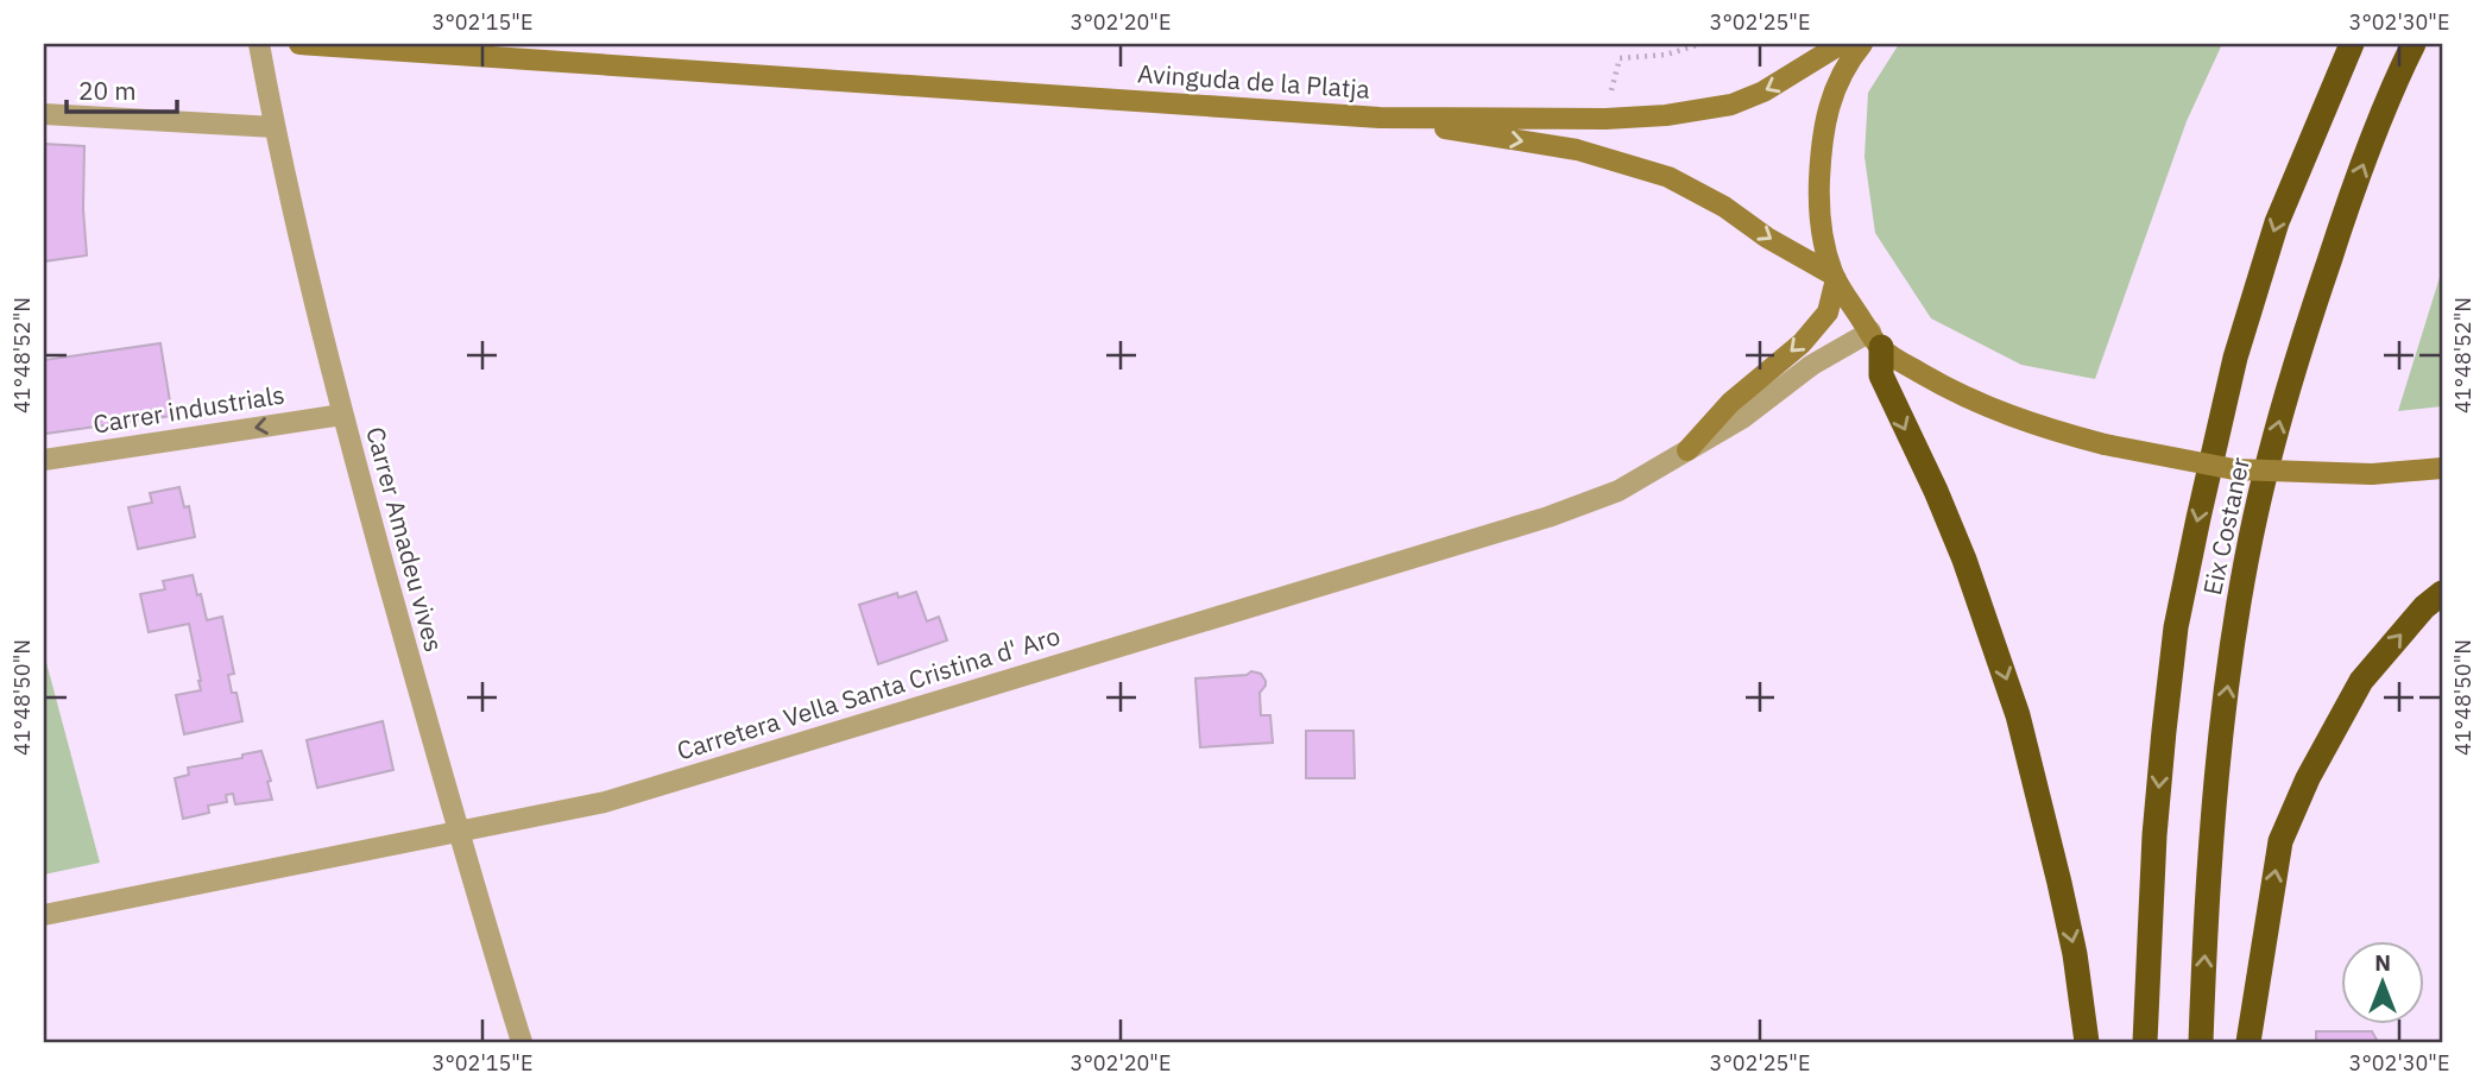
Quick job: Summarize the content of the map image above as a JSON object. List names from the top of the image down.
{
  "streets": {
    "highway": ["Eix Costaner"],
    "street": [
      "Avinguda de la Platja",
      "Carrer industrials",
      "Carrer Amadeu vives",
      "Carretera Vella Santa Cristina d' Aro"
    ]
  },
  "crossings": [
    ["Carrer industrials", "Carrer Amadeu vives"],
    ["Carrer Amadeu vives", "Carretera Vella Santa Cristina d' Aro"]
  ],
  "one_way": ["Carrer industrials"],
  "scale_bar": "20 m",
  "north": "top",
  "coordinates": [
    "3°02'15\"E",
    "3°02'20\"E",
    "3°02'25\"E",
    "3°02'30\"E",
    "41°48'52\"N",
    "41°48'50\"N"
  ]
}
